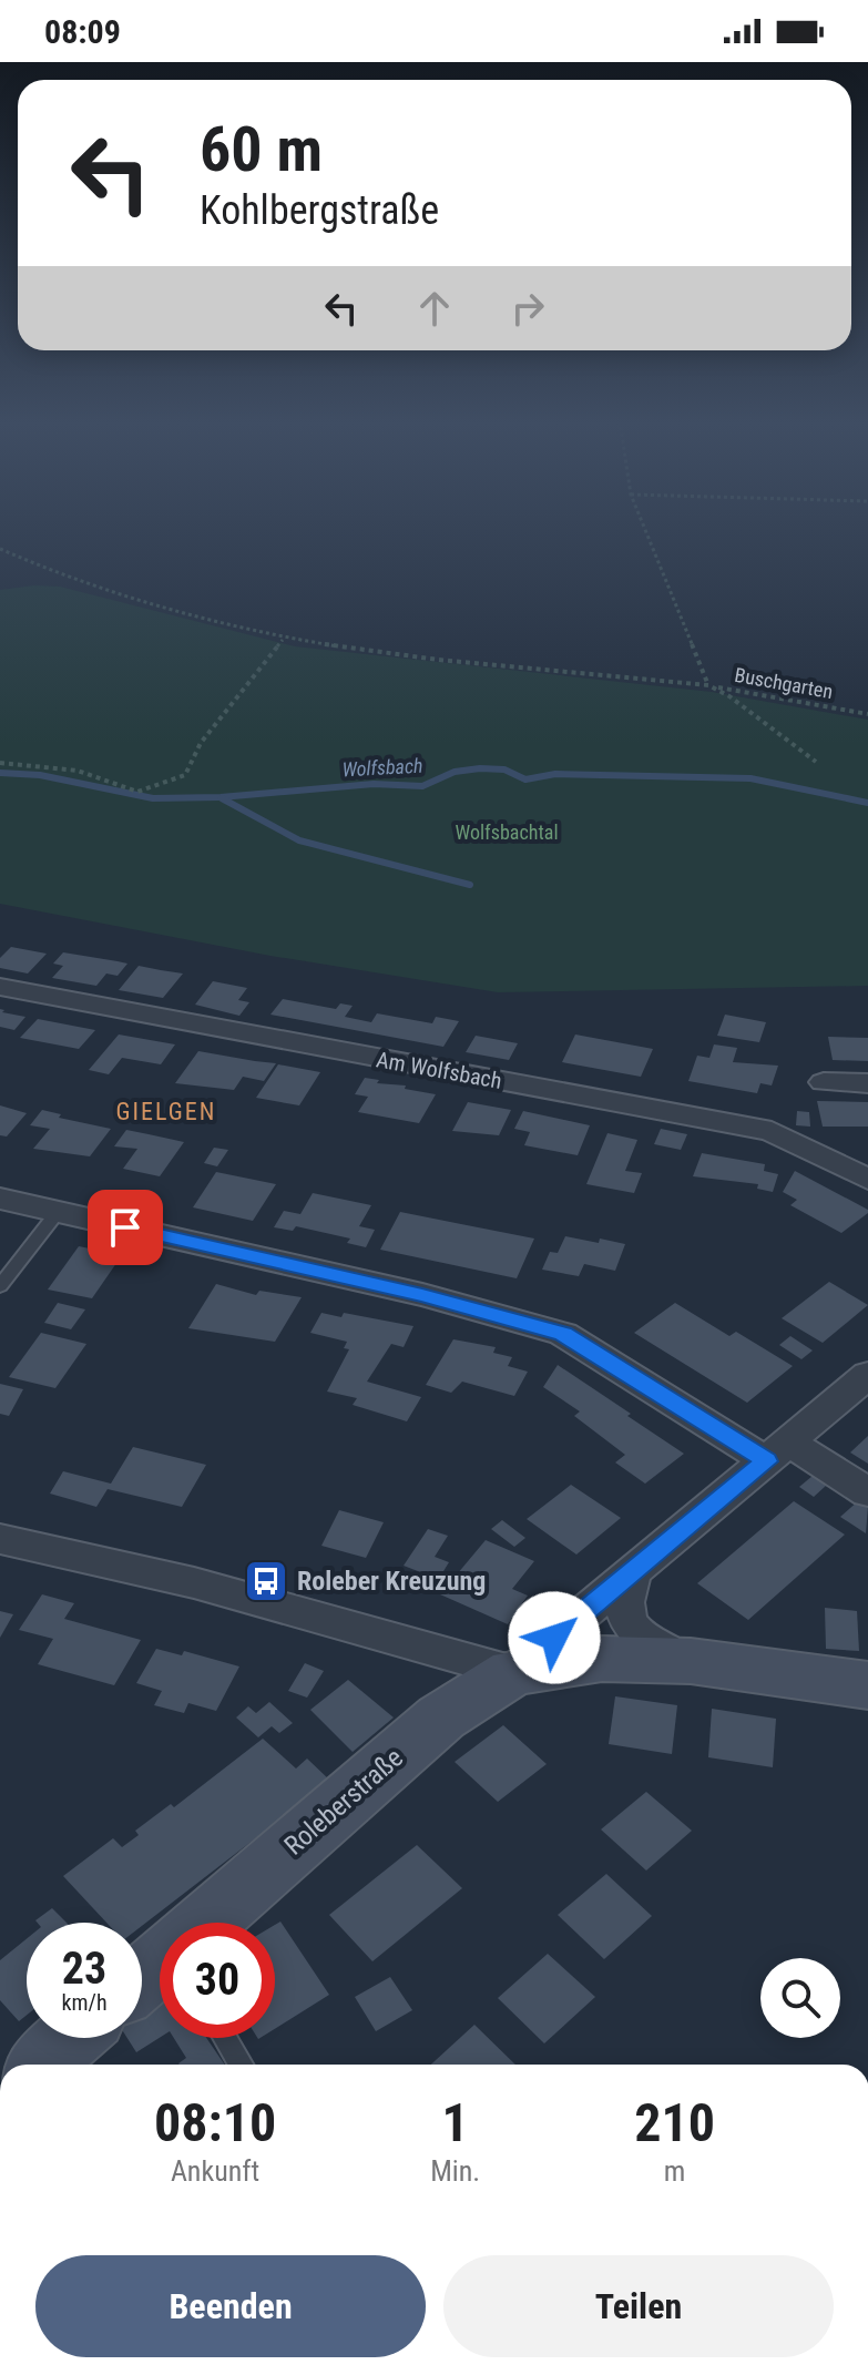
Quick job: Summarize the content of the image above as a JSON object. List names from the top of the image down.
{
  "streets": {
    "main road": ["Roleberstraße"],
    "street": ["Am Wolfsbach"],
    "path": ["Buschgarten"]
  },
  "districts": ["GIELGEN"],
  "water": ["Wolfsbach"],
  "parks": ["Wolfsbachtal"],
  "places": {
    "bus stop": ["Roleber Kreuzung"]
  },
  "page": {
    "status": "08:09",
    "turn": ["60 m", "Kohlbergstraße"],
    "speed": "23 km/h",
    "limit": "30",
    "eta": [
      "08:10",
      "Ankunft",
      "1",
      "Min.",
      "210",
      "m"
    ],
    "buttons": ["Beenden", "Teilen"]
  }
}
